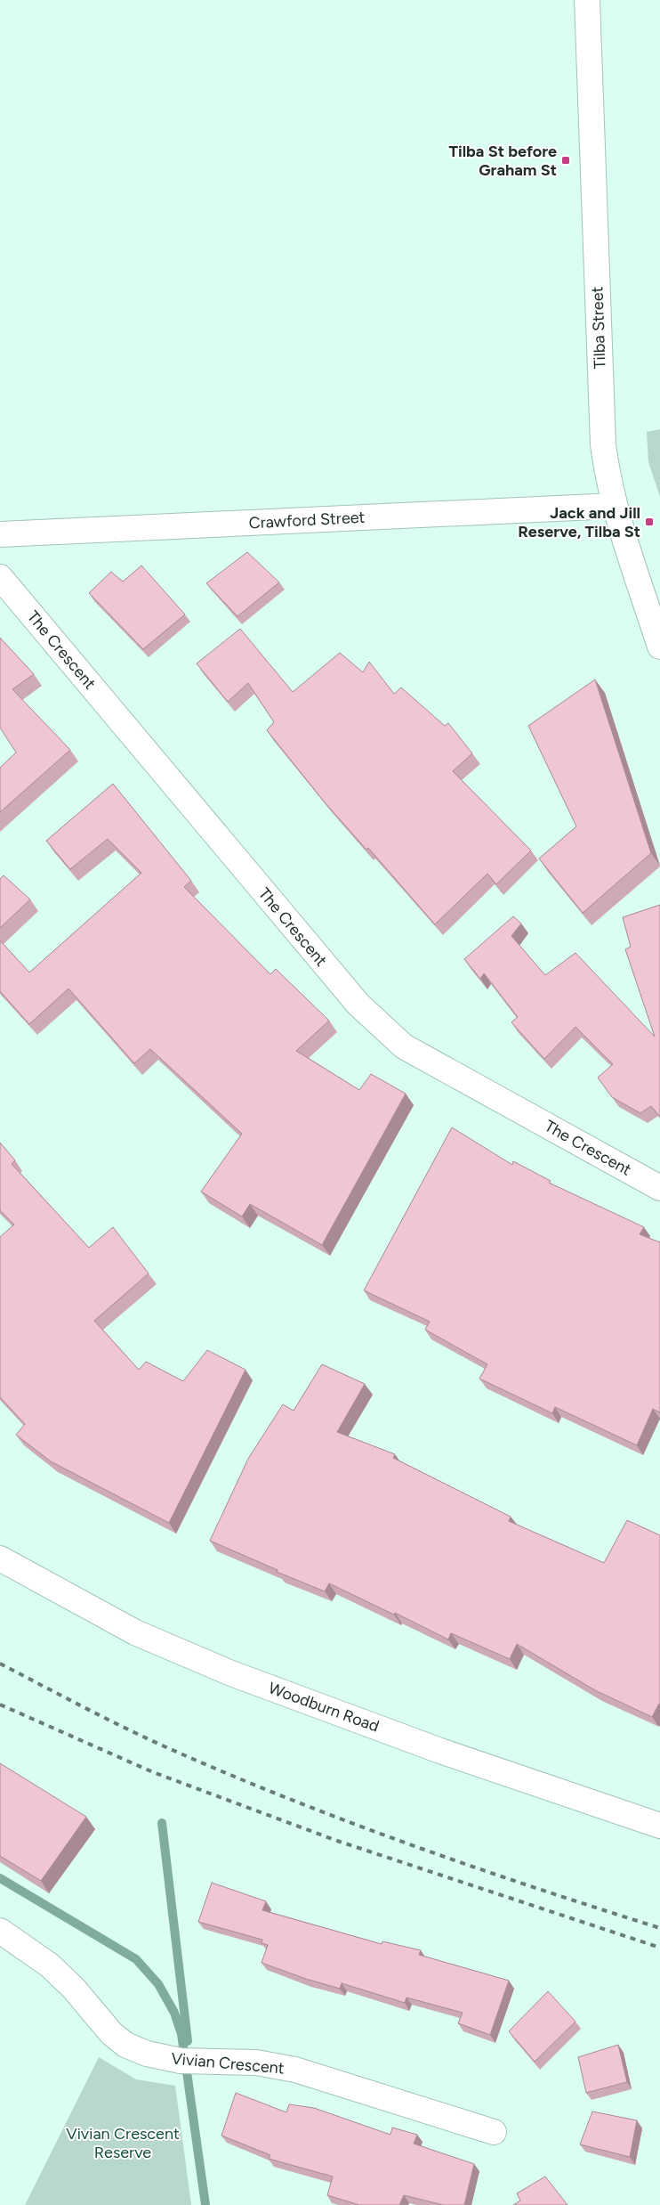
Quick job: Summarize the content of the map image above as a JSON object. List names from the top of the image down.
{
  "streets": {
    "street": [
      "Tilba Street",
      "Crawford Street",
      "The Crescent",
      "Woodburn Road",
      "Vivian Crescent"
    ]
  },
  "crossings": [
    ["Tilba Street", "Crawford Street"]
  ],
  "parks": ["Vivian Crescent Reserve"],
  "places": {
    "transit": ["Tilba St before Graham St", "Jack and Jill Reserve, Tilba St"]
  }
}
